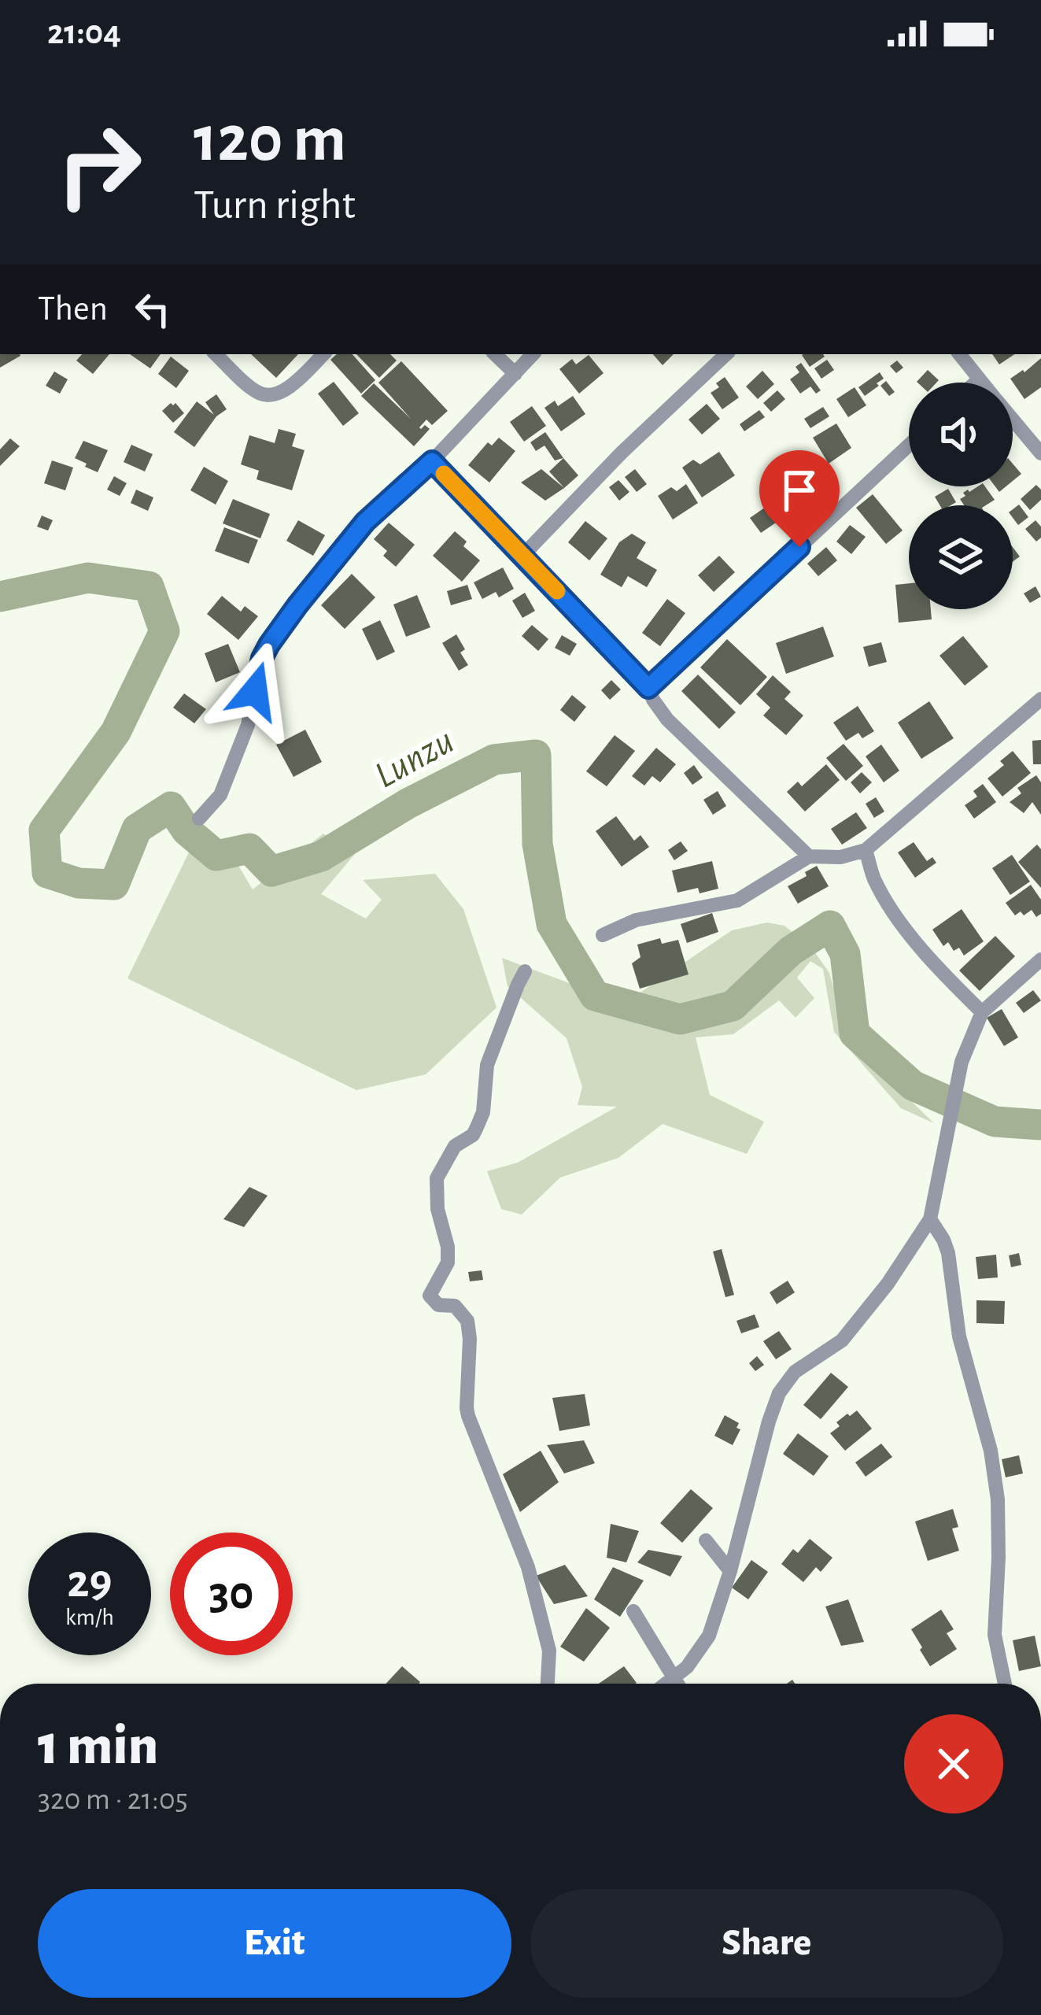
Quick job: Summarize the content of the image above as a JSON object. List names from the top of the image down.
{
  "water": ["Lunzu"],
  "page": {
    "status": "21:04",
    "turn": ["120 m", "Turn right"],
    "then": "Then",
    "speed": "29 km/h",
    "limit": "30",
    "heading": ["1 min", "320 m · 21:05"],
    "buttons": ["Exit", "Share"]
  }
}
